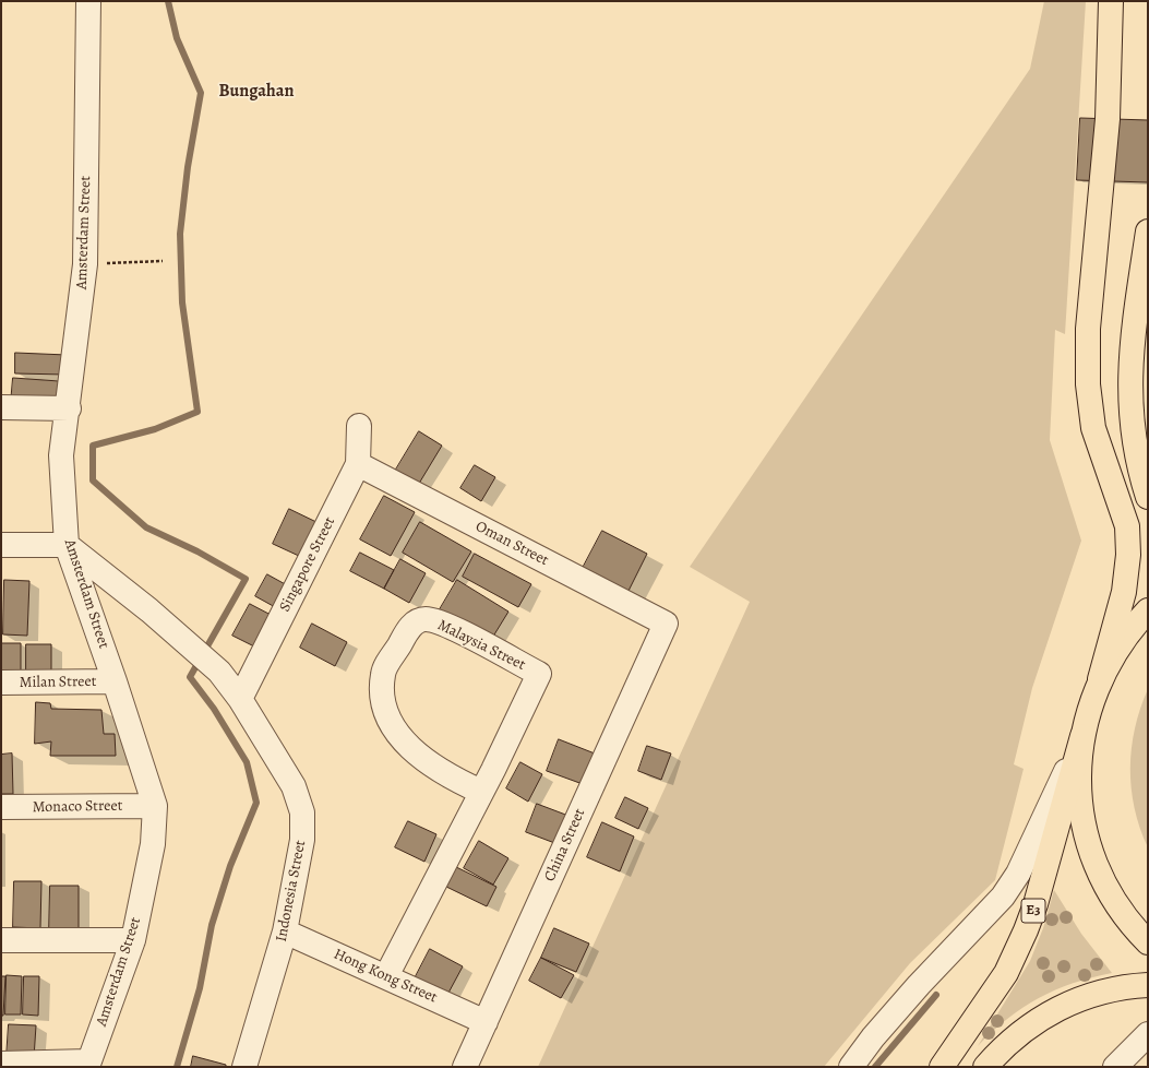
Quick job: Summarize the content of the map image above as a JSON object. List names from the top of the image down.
{
  "streets": {
    "main road": ["E3"],
    "street": [
      "Amsterdam Street",
      "Oman Street",
      "Singapore Street",
      "Malaysia Street",
      "Milan Street",
      "Monaco Street",
      "China Street",
      "Indonesia Street",
      "Hong Kong Street"
    ]
  },
  "crossings": [
    ["Amsterdam Street", "Milan Street"],
    ["Amsterdam Street", "Monaco Street"],
    ["Amsterdam Street", "Indonesia Street"],
    ["Oman Street", "Singapore Street"],
    ["Oman Street", "China Street"],
    ["Singapore Street", "Indonesia Street"],
    ["Malaysia Street", "Hong Kong Street"],
    ["China Street", "Hong Kong Street"],
    ["Indonesia Street", "Hong Kong Street"]
  ],
  "districts": ["Bungahan"]
}
